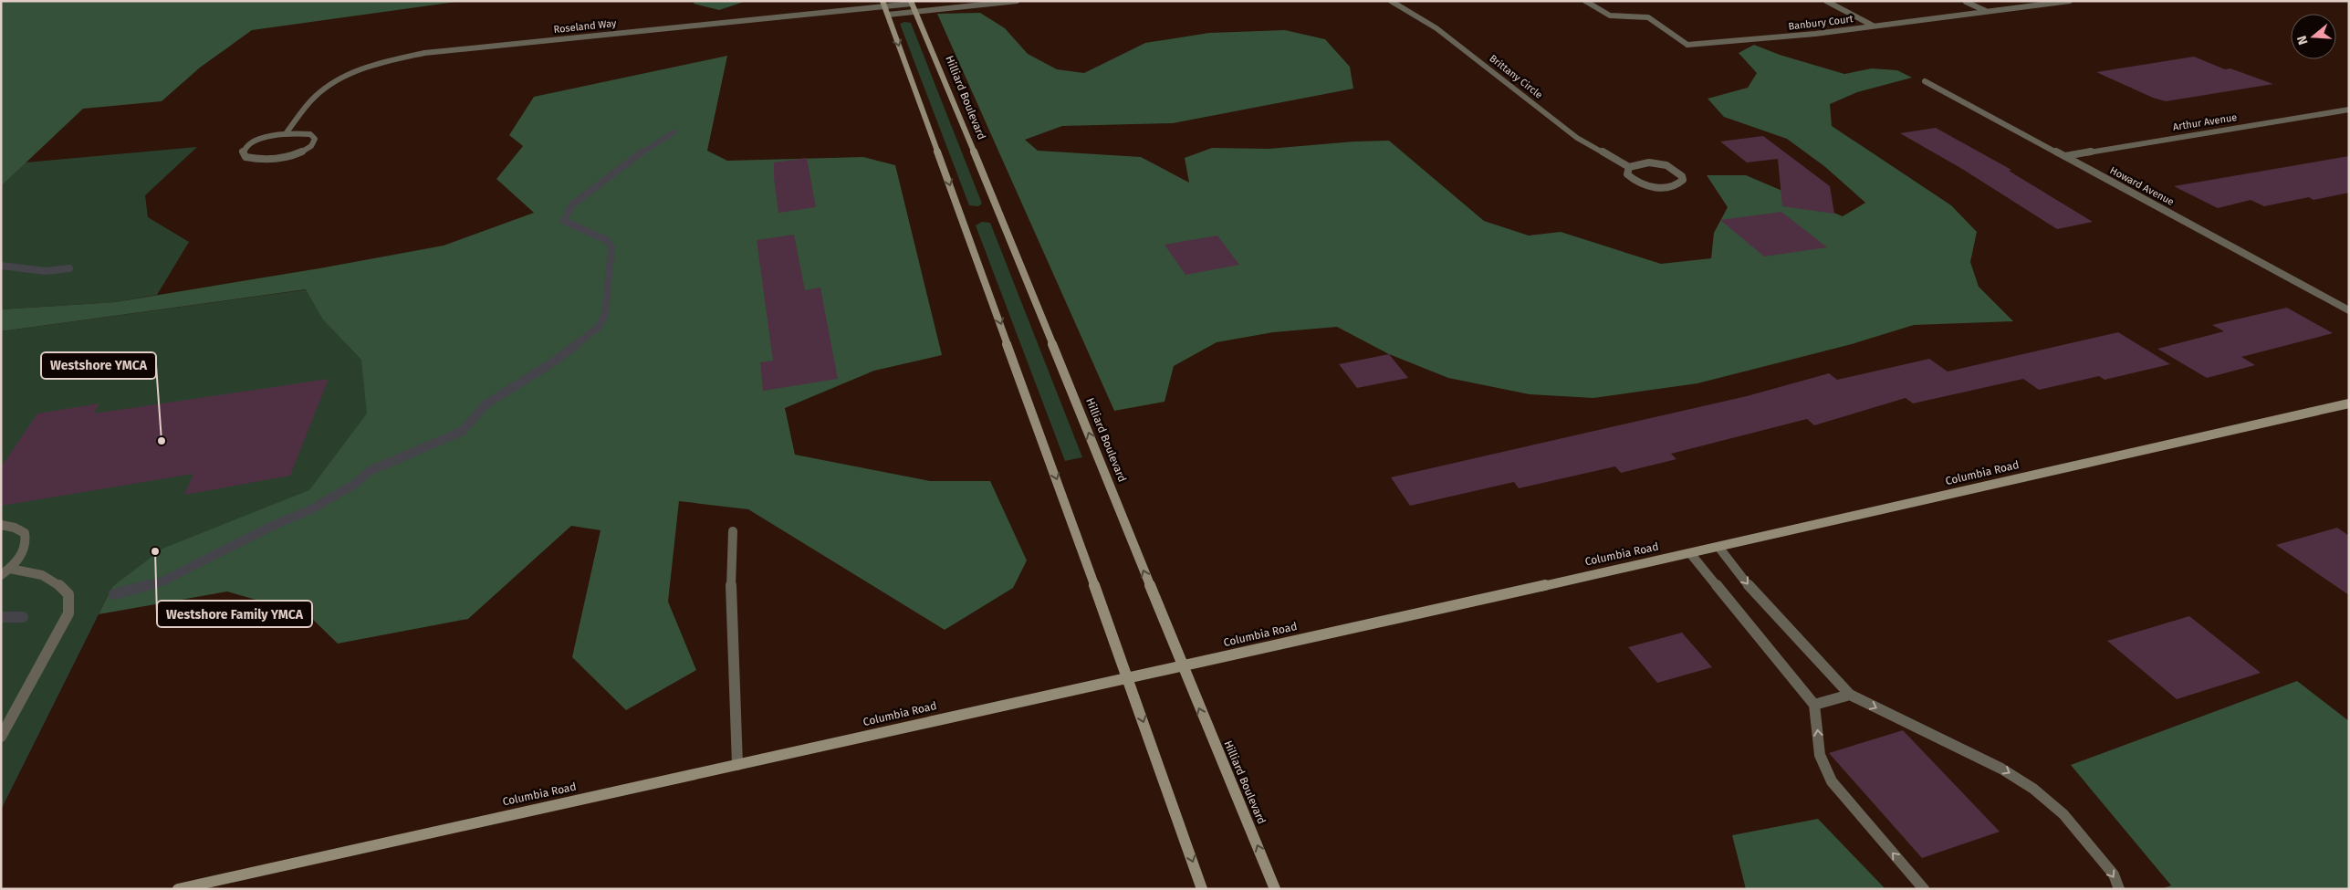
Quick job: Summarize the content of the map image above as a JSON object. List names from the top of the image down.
{
  "streets": {
    "main road": ["Hilliard Boulevard", "Columbia Road"],
    "street": [
      "Banbury Court",
      "Roseland Way",
      "Brittany Circle",
      "Arthur Avenue",
      "Howard Avenue"
    ]
  },
  "crossings": [
    ["Roseland Way", "Hilliard Boulevard"],
    ["Hilliard Boulevard", "Columbia Road"],
    ["Arthur Avenue", "Howard Avenue"]
  ],
  "places": ["Westshore YMCA", "Westshore Family YMCA"],
  "north": "left"
}
